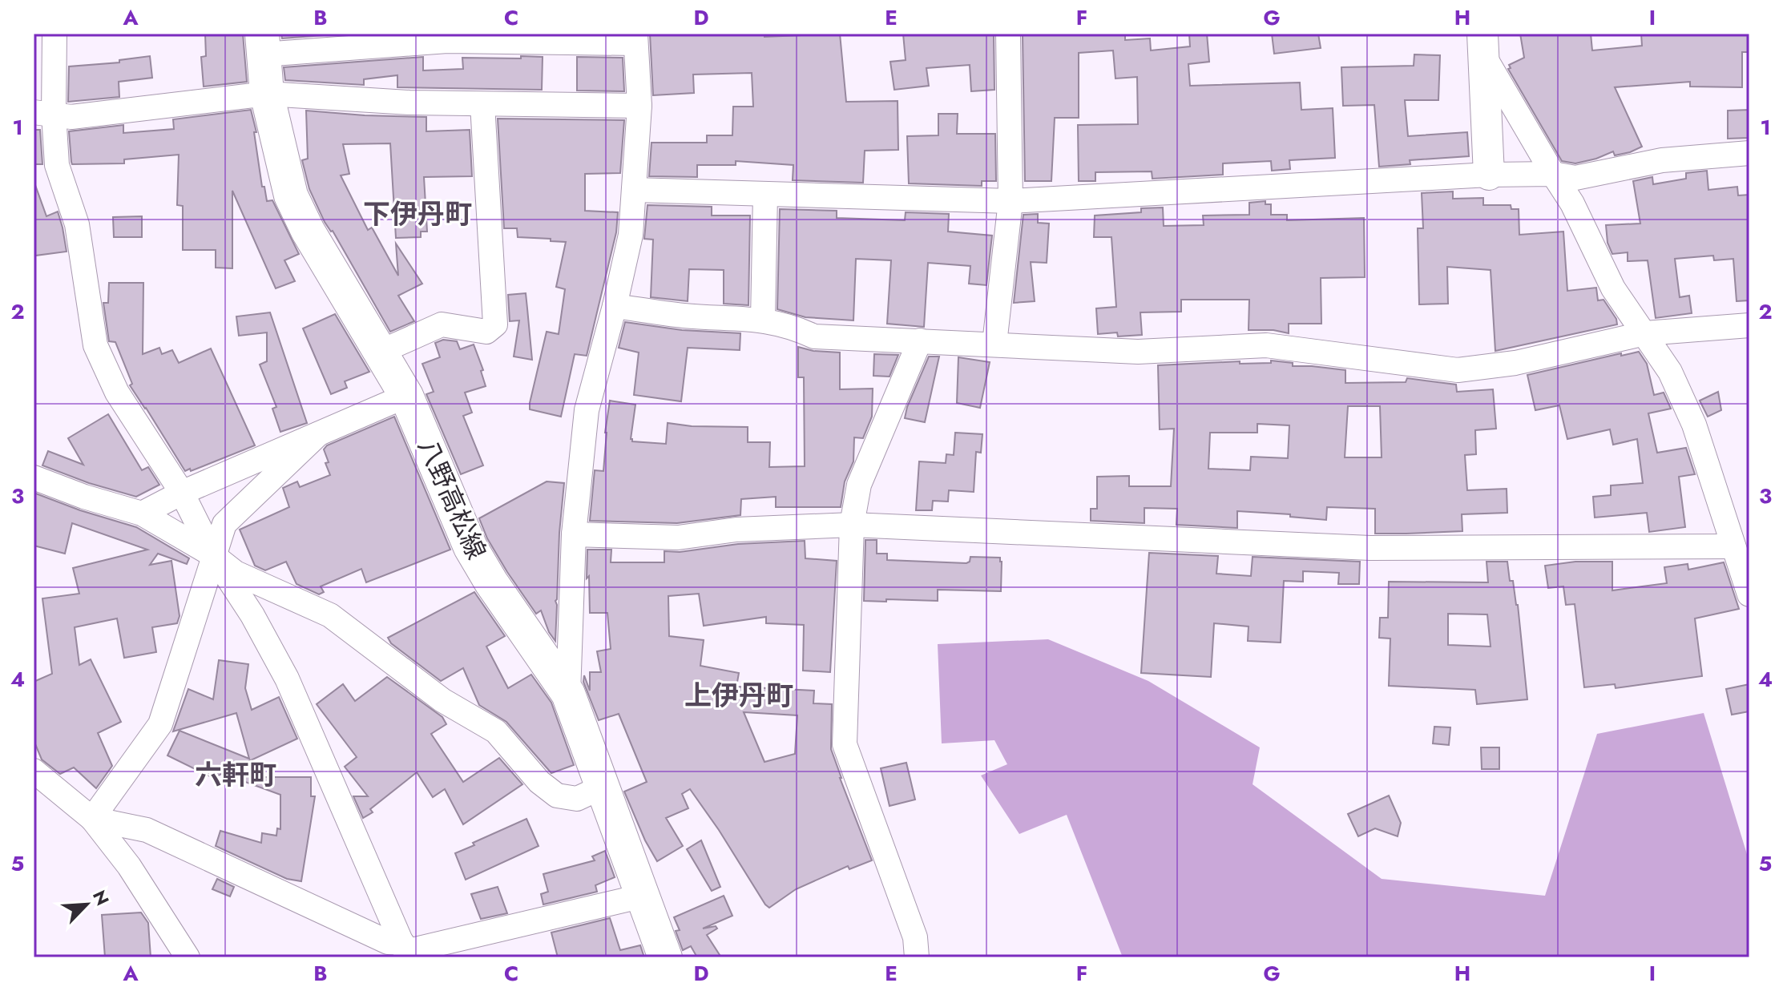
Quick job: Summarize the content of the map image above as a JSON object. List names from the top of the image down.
{
  "streets": {
    "main road": ["八野高松線"]
  },
  "districts": ["下伊丹町", "上伊丹町", "六軒町"],
  "north": "top right",
  "grid": {
    "columns": [
      "A",
      "B",
      "C",
      "D",
      "E",
      "F",
      "G",
      "H",
      "I"
    ],
    "rows": [
      "1",
      "2",
      "3",
      "4",
      "5"
    ]
  }
}
